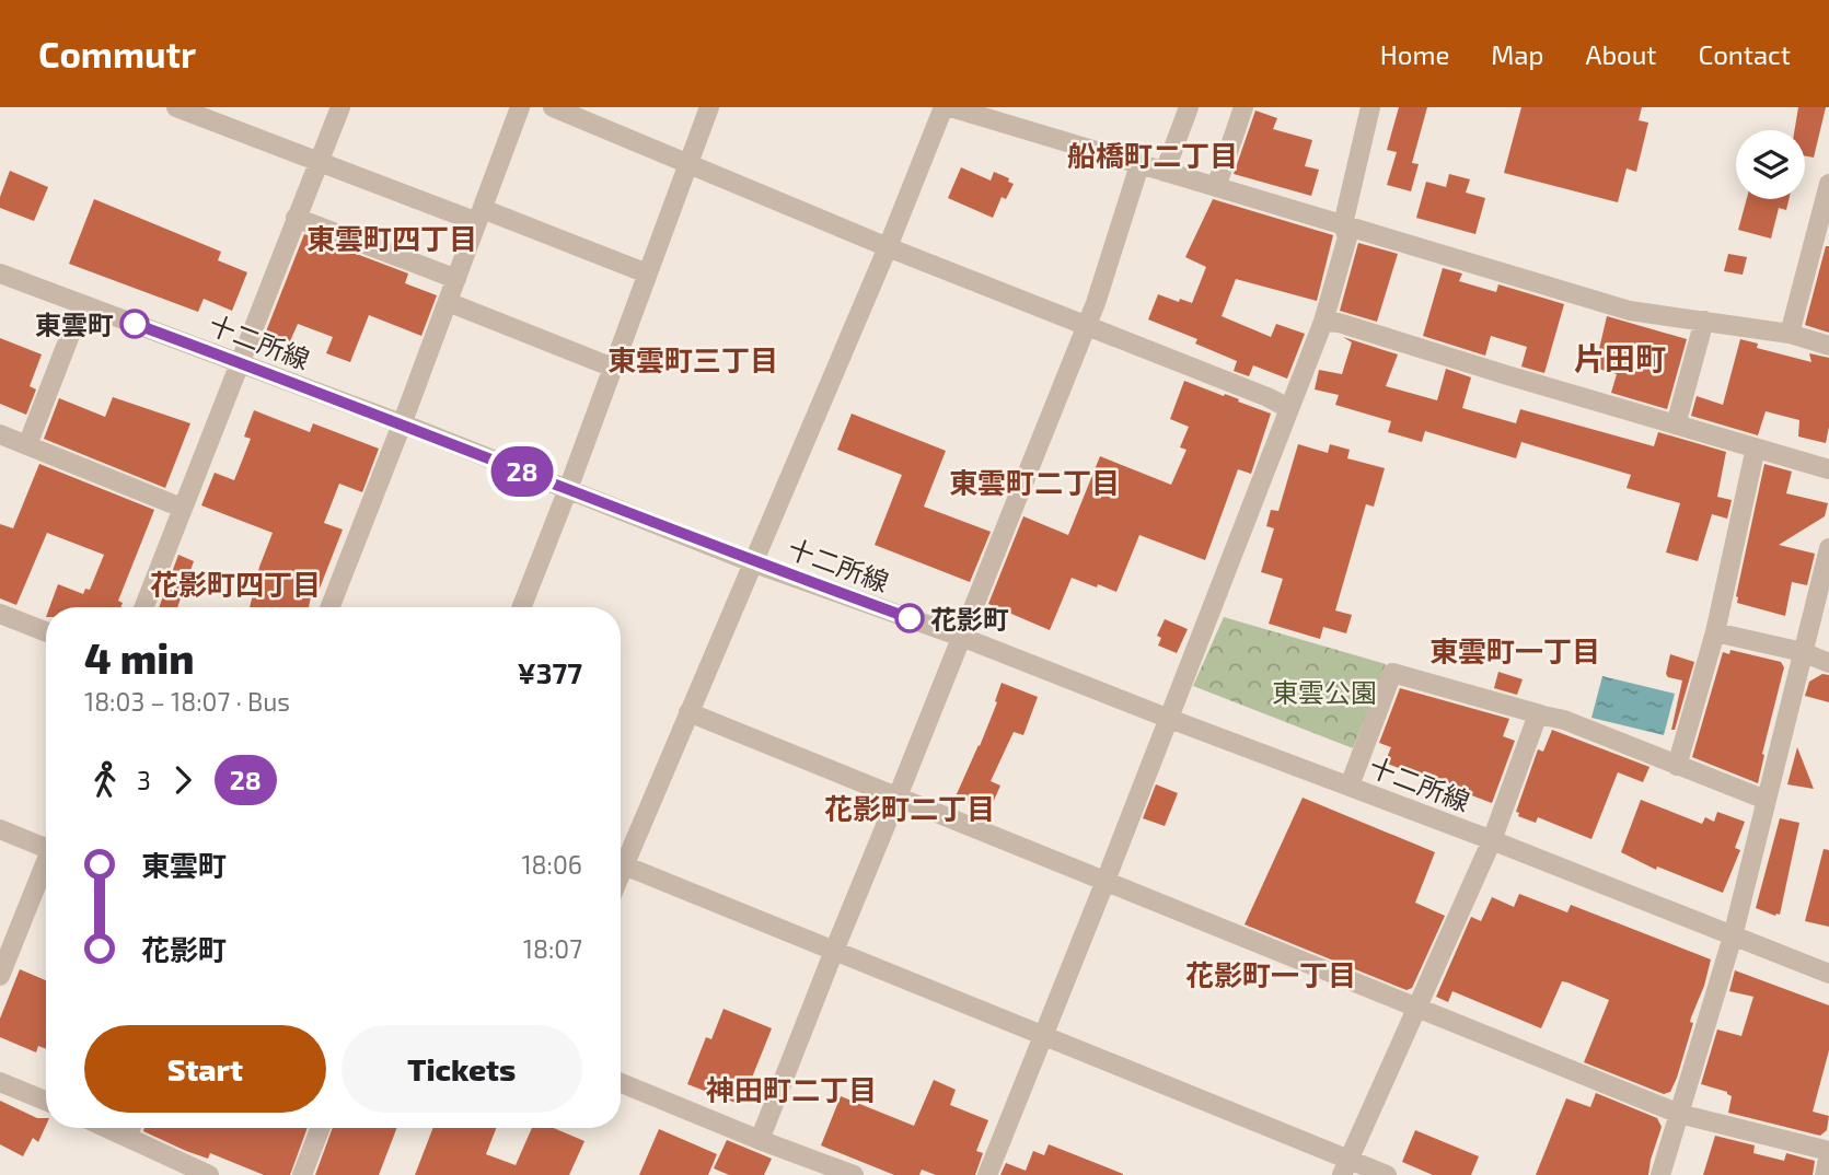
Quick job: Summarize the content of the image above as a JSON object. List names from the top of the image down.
{
  "streets": {
    "street": ["十二所線"]
  },
  "districts": [
    "船橋町二丁目",
    "東雲町四丁目",
    "片田町",
    "東雲町三丁目",
    "東雲町二丁目",
    "花影町四丁目",
    "東雲町一丁目",
    "花影町二丁目",
    "花影町一丁目",
    "神田町二丁目"
  ],
  "parks": ["東雲公園"],
  "places": ["東雲町", "花影町"],
  "lines": ["bus line 28"],
  "page": {
    "header": "Commutr",
    "nav": [
      "Home",
      "Map",
      "About",
      "Contact"
    ],
    "on_map": "28",
    "heading": ["4 min", "18:03 – 18:07 · Bus", "¥377"],
    "legs": ["3", "28"],
    "list": [
      {
        "name": "東雲町",
        "value": "18:06"
      },
      {
        "name": "花影町",
        "value": "18:07"
      }
    ],
    "buttons": ["Start", "Tickets"]
  }
}
